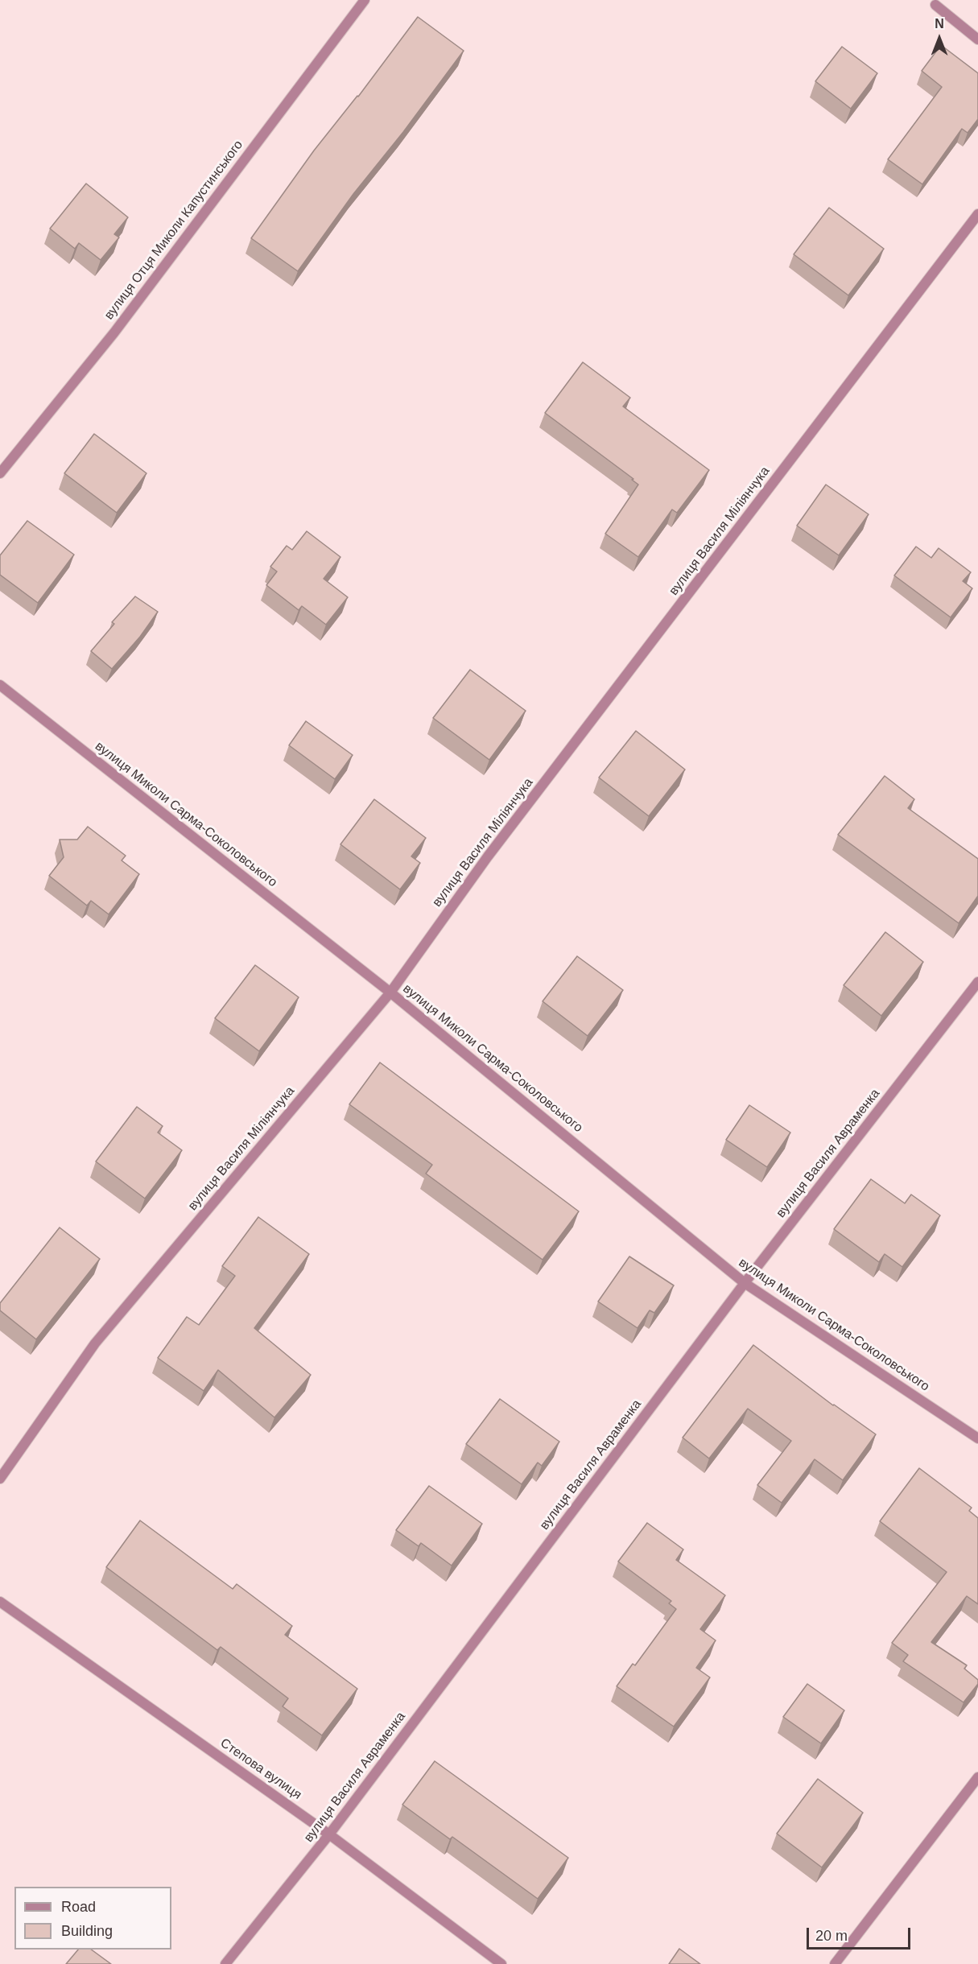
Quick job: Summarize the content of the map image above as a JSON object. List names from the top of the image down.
{
  "streets": {
    "street": [
      "вулиця Отця Миколи Капустинського",
      "вулиця Василя Міліянчука",
      "вулиця Миколи Сарма-Соколовського",
      "вулиця Василя Авраменка",
      "Степова вулиця"
    ]
  },
  "crossings": [
    ["вулиця Василя Міліянчука", "вулиця Миколи Сарма-Соколовського"],
    ["вулиця Миколи Сарма-Соколовського", "вулиця Василя Авраменка"],
    ["вулиця Василя Авраменка", "Степова вулиця"]
  ],
  "legend": ["Road", "Building"],
  "scale_bar": "20 m",
  "north": "top"
}
